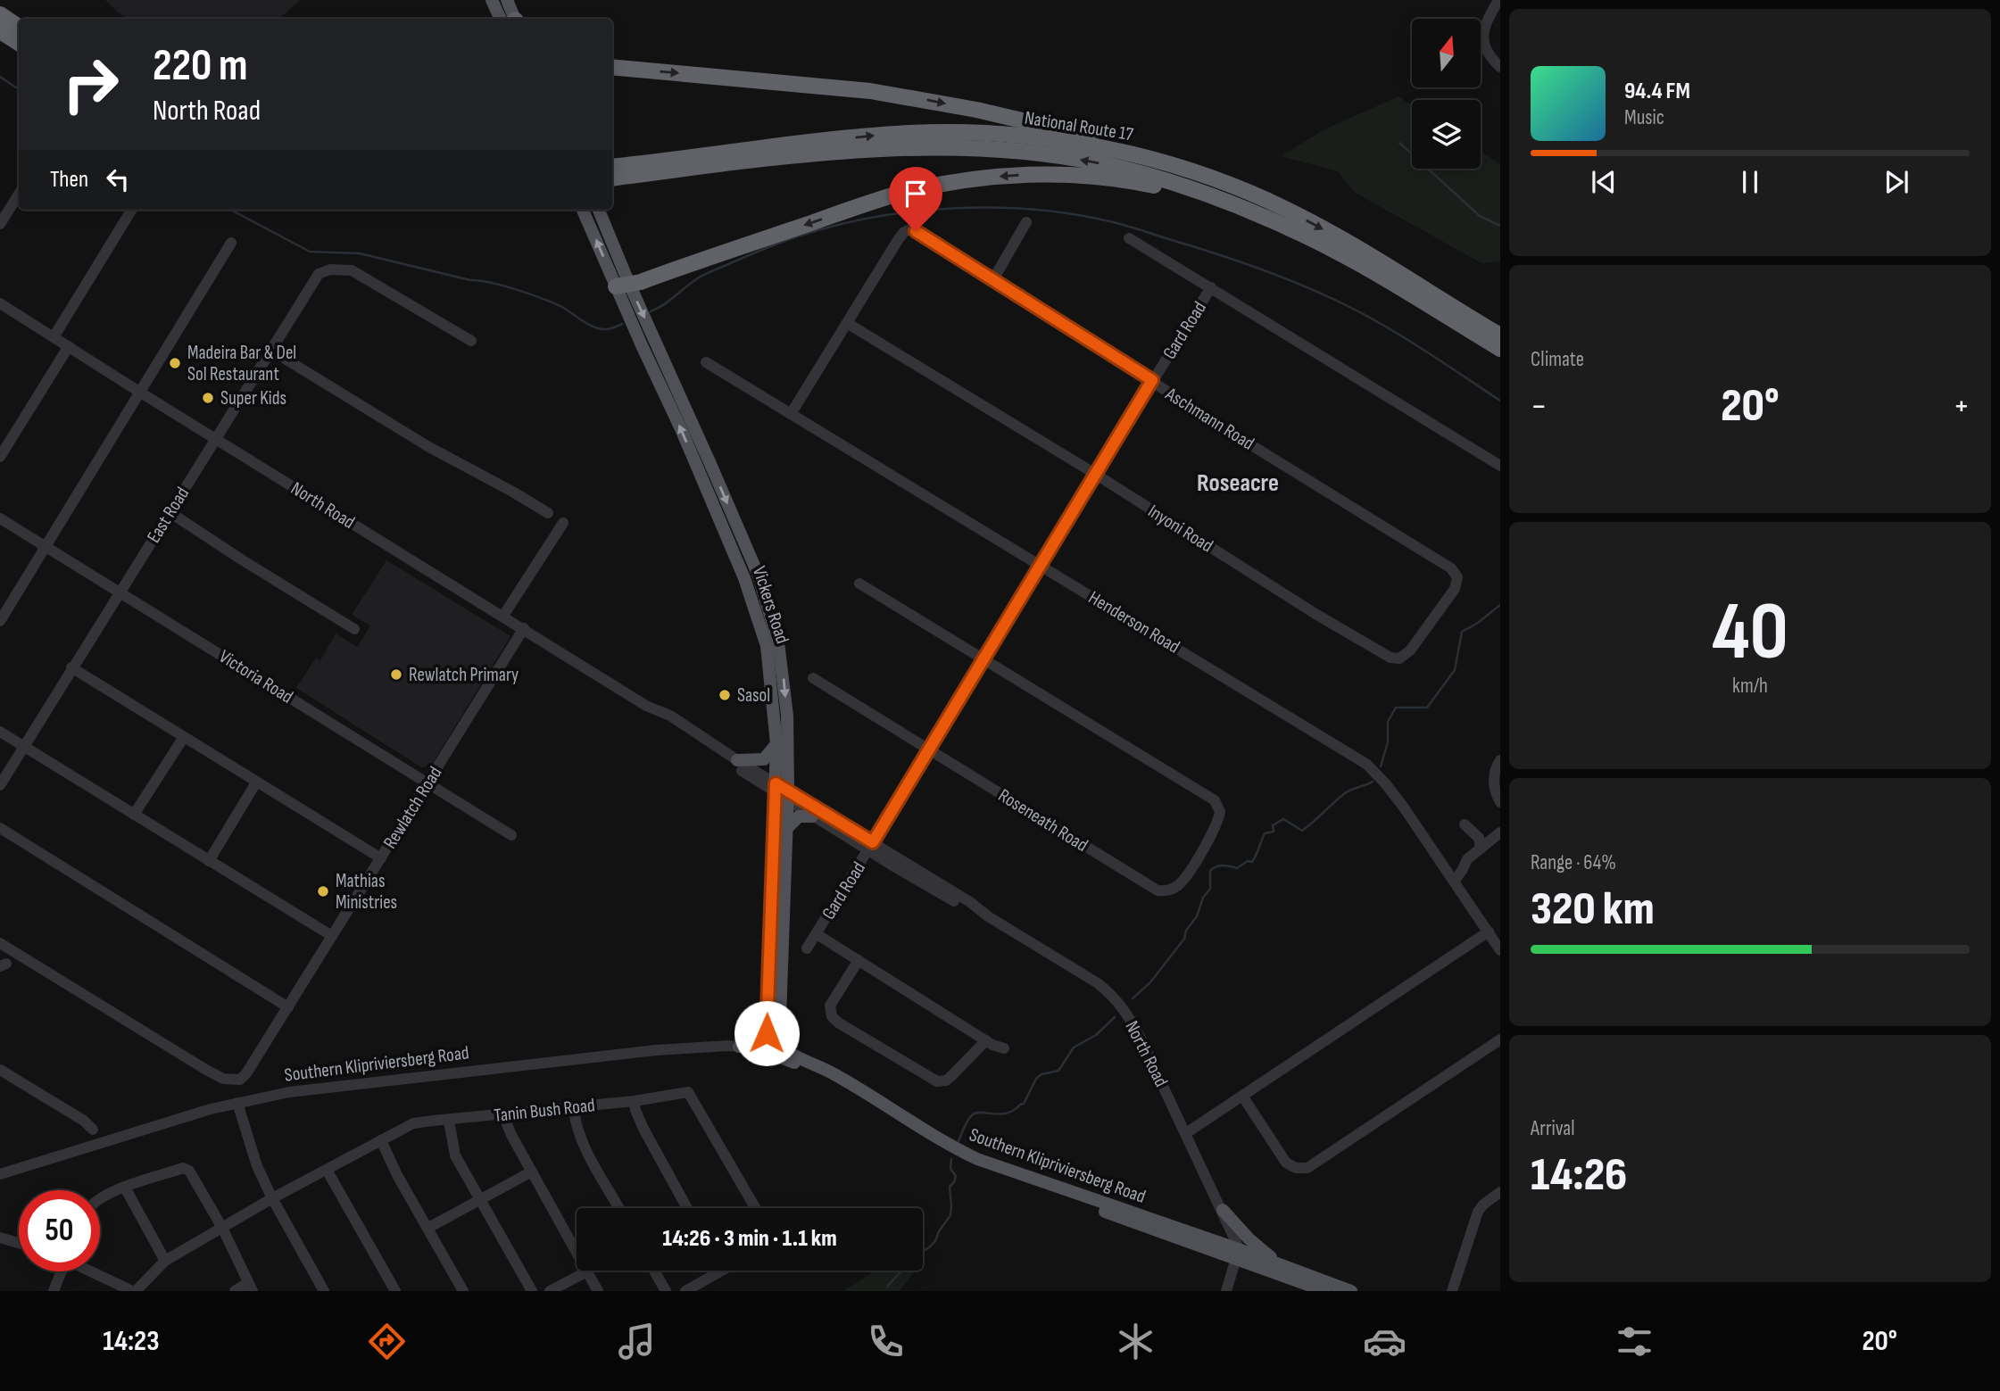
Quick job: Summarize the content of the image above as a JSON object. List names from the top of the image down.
{
  "streets": {
    "highway": ["National Route 17"],
    "main road": ["Vickers Road", "Southern Klipriviersberg Road"],
    "street": [
      "Gard Road",
      "Aschmann Road",
      "North Road",
      "East Road",
      "Inyoni Road",
      "Henderson Road",
      "Victoria Road",
      "Rewlatch Road",
      "Roseneath Road",
      "Tanin Bush Road"
    ]
  },
  "crossings": [
    ["Gard Road", "Aschmann Road"],
    ["Gard Road", "North Road"],
    ["Gard Road", "Inyoni Road"],
    ["Gard Road", "Henderson Road"],
    ["Gard Road", "Roseneath Road"],
    ["Aschmann Road", "Inyoni Road"],
    ["North Road", "East Road"],
    ["North Road", "Vickers Road"],
    ["North Road", "Rewlatch Road"],
    ["North Road", "Southern Klipriviersberg Road"],
    ["East Road", "Victoria Road"],
    ["Vickers Road", "Southern Klipriviersberg Road"],
    ["Victoria Road", "Rewlatch Road"]
  ],
  "districts": ["Roseacre"],
  "places": [
    "Madeira Bar & Del Sol Restaurant",
    "Super Kids",
    "Rewlatch Primary",
    "Sasol",
    "Mathias Ministries"
  ],
  "north": "top",
  "page": {
    "turn": ["220 m", "North Road"],
    "song": ["94.4 FM", "Music"],
    "then": "Then",
    "tile": [
      "Climate",
      ["40", "km/h"],
      ["Range · 64%", "320 km"],
      ["Arrival", "14:26"]
    ],
    "heat": ["−", "20°", "+"],
    "limit": "50",
    "trip": "14:26 · 3 min · 1.1 km",
    "tabs": ["14:23", "20°"]
  }
}
